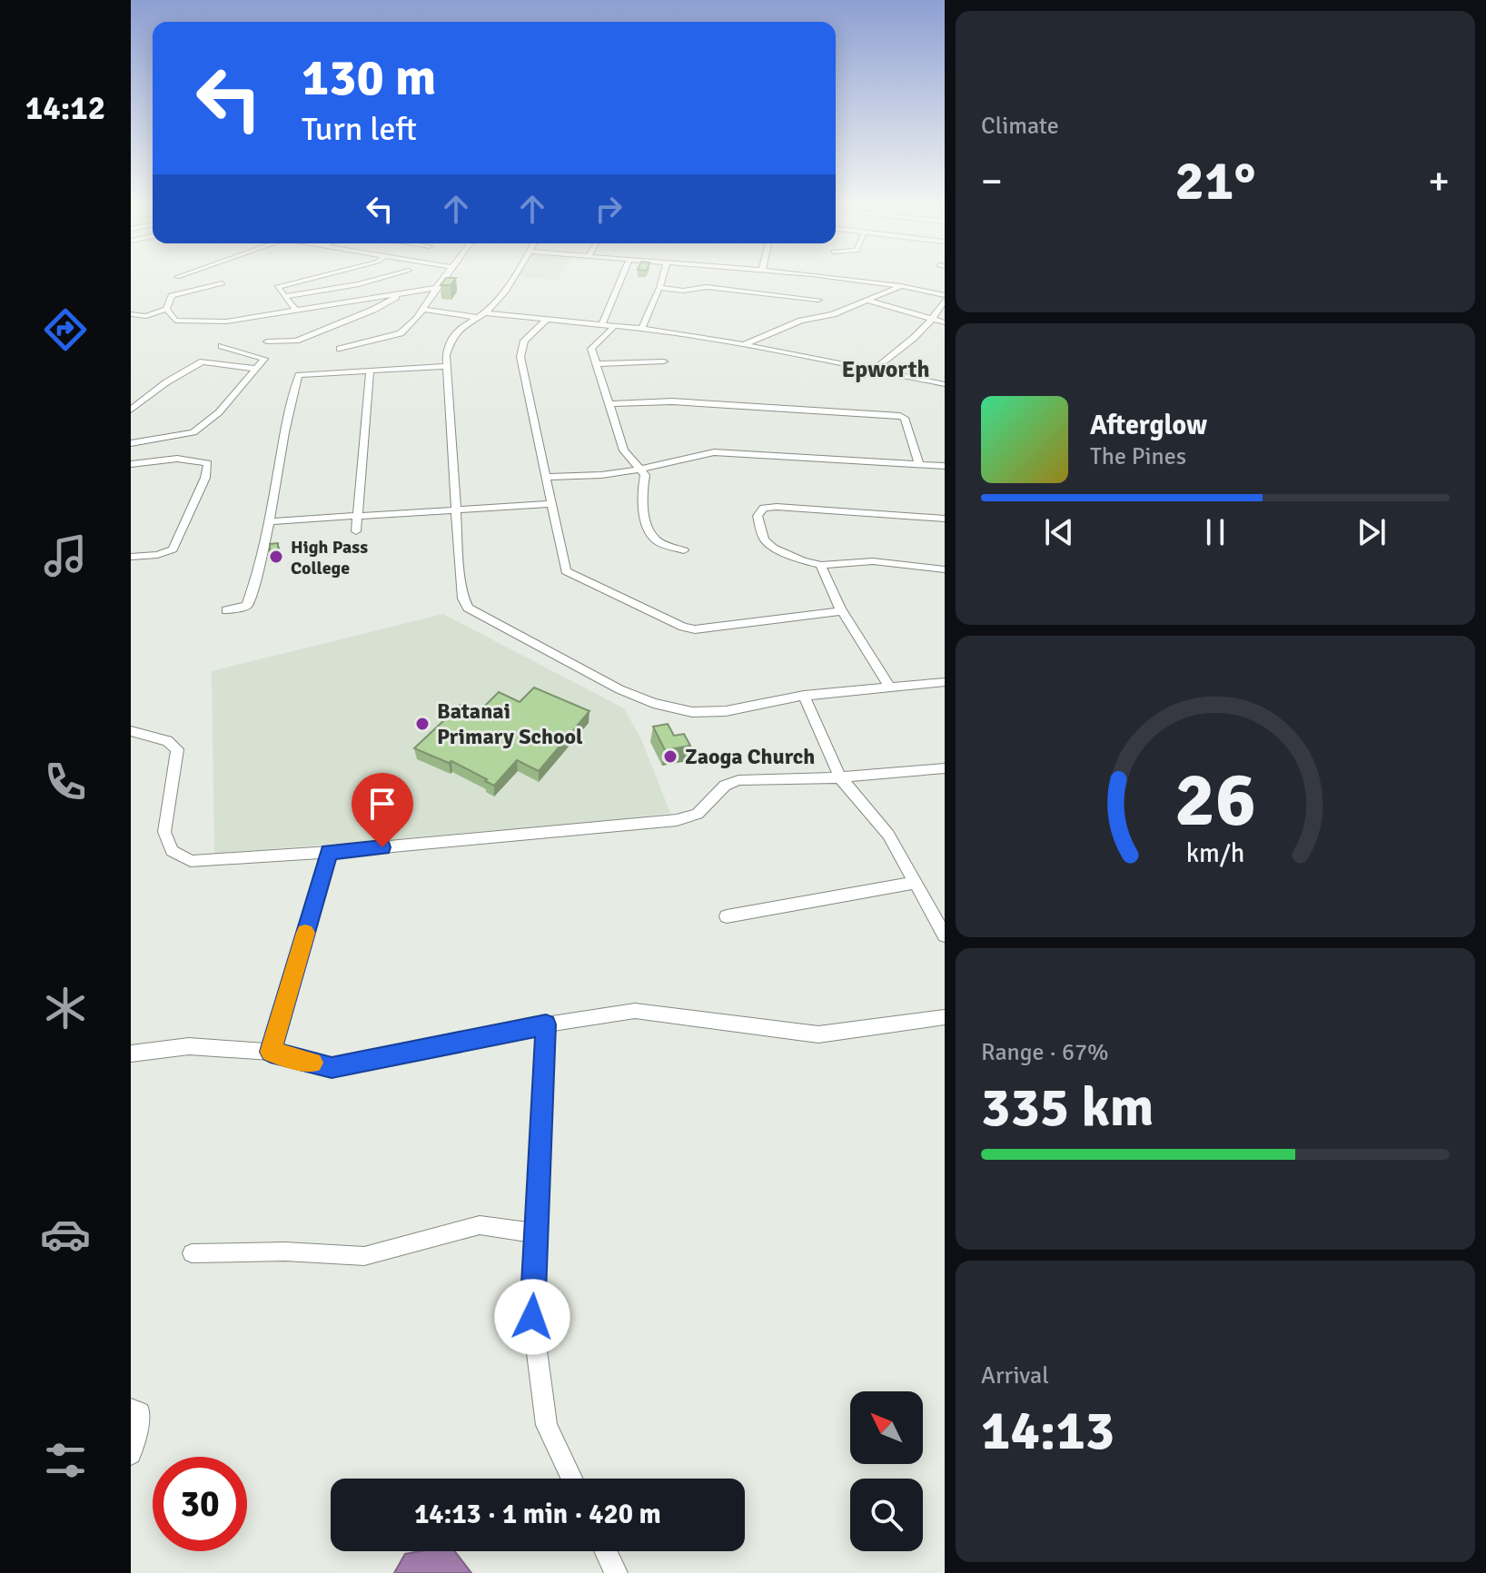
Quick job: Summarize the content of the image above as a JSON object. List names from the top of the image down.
{
  "districts": ["Epworth"],
  "places": ["High Pass College", "Batanai Primary School", "Zaoga Church"],
  "north": "top left",
  "page": {
    "tabs": "14:12",
    "tile": [
      "Climate",
      ["Range · 67%", "335 km"],
      ["Arrival", "14:13"]
    ],
    "turn": ["130 m", "Turn left"],
    "heat": ["−", "21°", "+"],
    "song": ["Afterglow", "The Pines"],
    "limit": "30",
    "trip": "14:13 · 1 min · 420 m",
    "gauge": ["26", "km/h"]
  }
}
